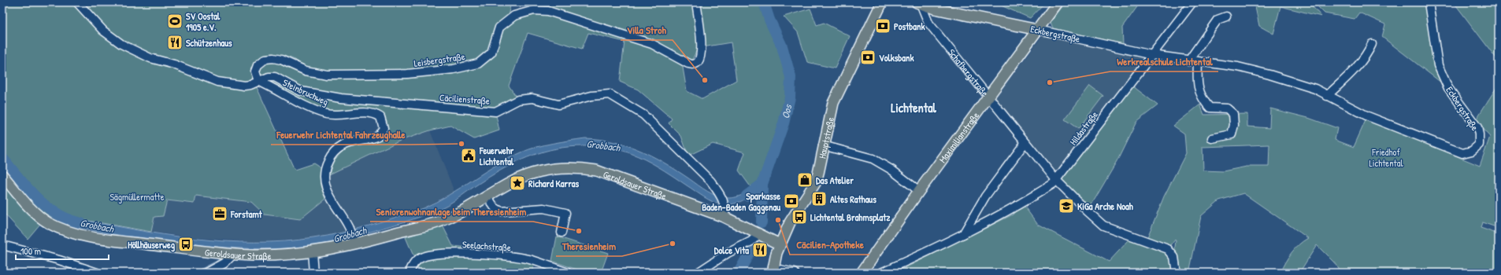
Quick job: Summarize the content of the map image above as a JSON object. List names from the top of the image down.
{
  "streets": {
    "main road": [
      "Eckbergstraße",
      "Maximilianstraße",
      "Hauptstraße",
      "Geroldsauer Straße"
    ],
    "street": [
      "Leisbergstraße",
      "Schafbergstraße",
      "Steinbruchweg",
      "Cäcilienstraße",
      "Hildastraße",
      "Seelachstraße"
    ]
  },
  "crossings": [
    ["Eckbergstraße", "Schafbergstraße"],
    ["Eckbergstraße", "Hildastraße"],
    ["Eckbergstraße", "Maximilianstraße"],
    ["Leisbergstraße", "Steinbruchweg"],
    ["Leisbergstraße", "Cäcilienstraße"],
    ["Schafbergstraße", "Hildastraße"],
    ["Schafbergstraße", "Maximilianstraße"],
    ["Steinbruchweg", "Cäcilienstraße"],
    ["Steinbruchweg", "Geroldsauer Straße"],
    ["Cäcilienstraße", "Geroldsauer Straße"],
    ["Hauptstraße", "Geroldsauer Straße"]
  ],
  "districts": ["Lichtental"],
  "water": ["Oos", "Grobbach"],
  "parks": ["Friedhof Lichtental", "Sägmüllermatte"],
  "places": {
    "sports": ["SV Oostal 1905 e.V."],
    "bank": ["Postbank", "Volksbank", "Sparkasse Baden-Baden Gaggenau"],
    "restaurant": ["Schützenhaus", "Dolce Vita"],
    "other": [
      "Villa Stroh",
      "Werkrealschule Lichtental",
      "Feuerwehr Lichtental Fahrzeughalle",
      "Cäcilien-Apotheke",
      "Seniorenwohnanlage beim Theresienheim",
      "Theresienheim"
    ],
    "public building": ["Feuerwehr Lichtental"],
    "shop": ["Das Atelier"],
    "place": ["Richard Karras"],
    "building": ["Altes Rathaus"],
    "school or university": ["KiGa Arche Noah"],
    "office": ["Forstamt"],
    "bus stop": ["Lichtental Brahmsplatz", "Höllhäuserweg"]
  },
  "scale_bar": "100 m"
}
